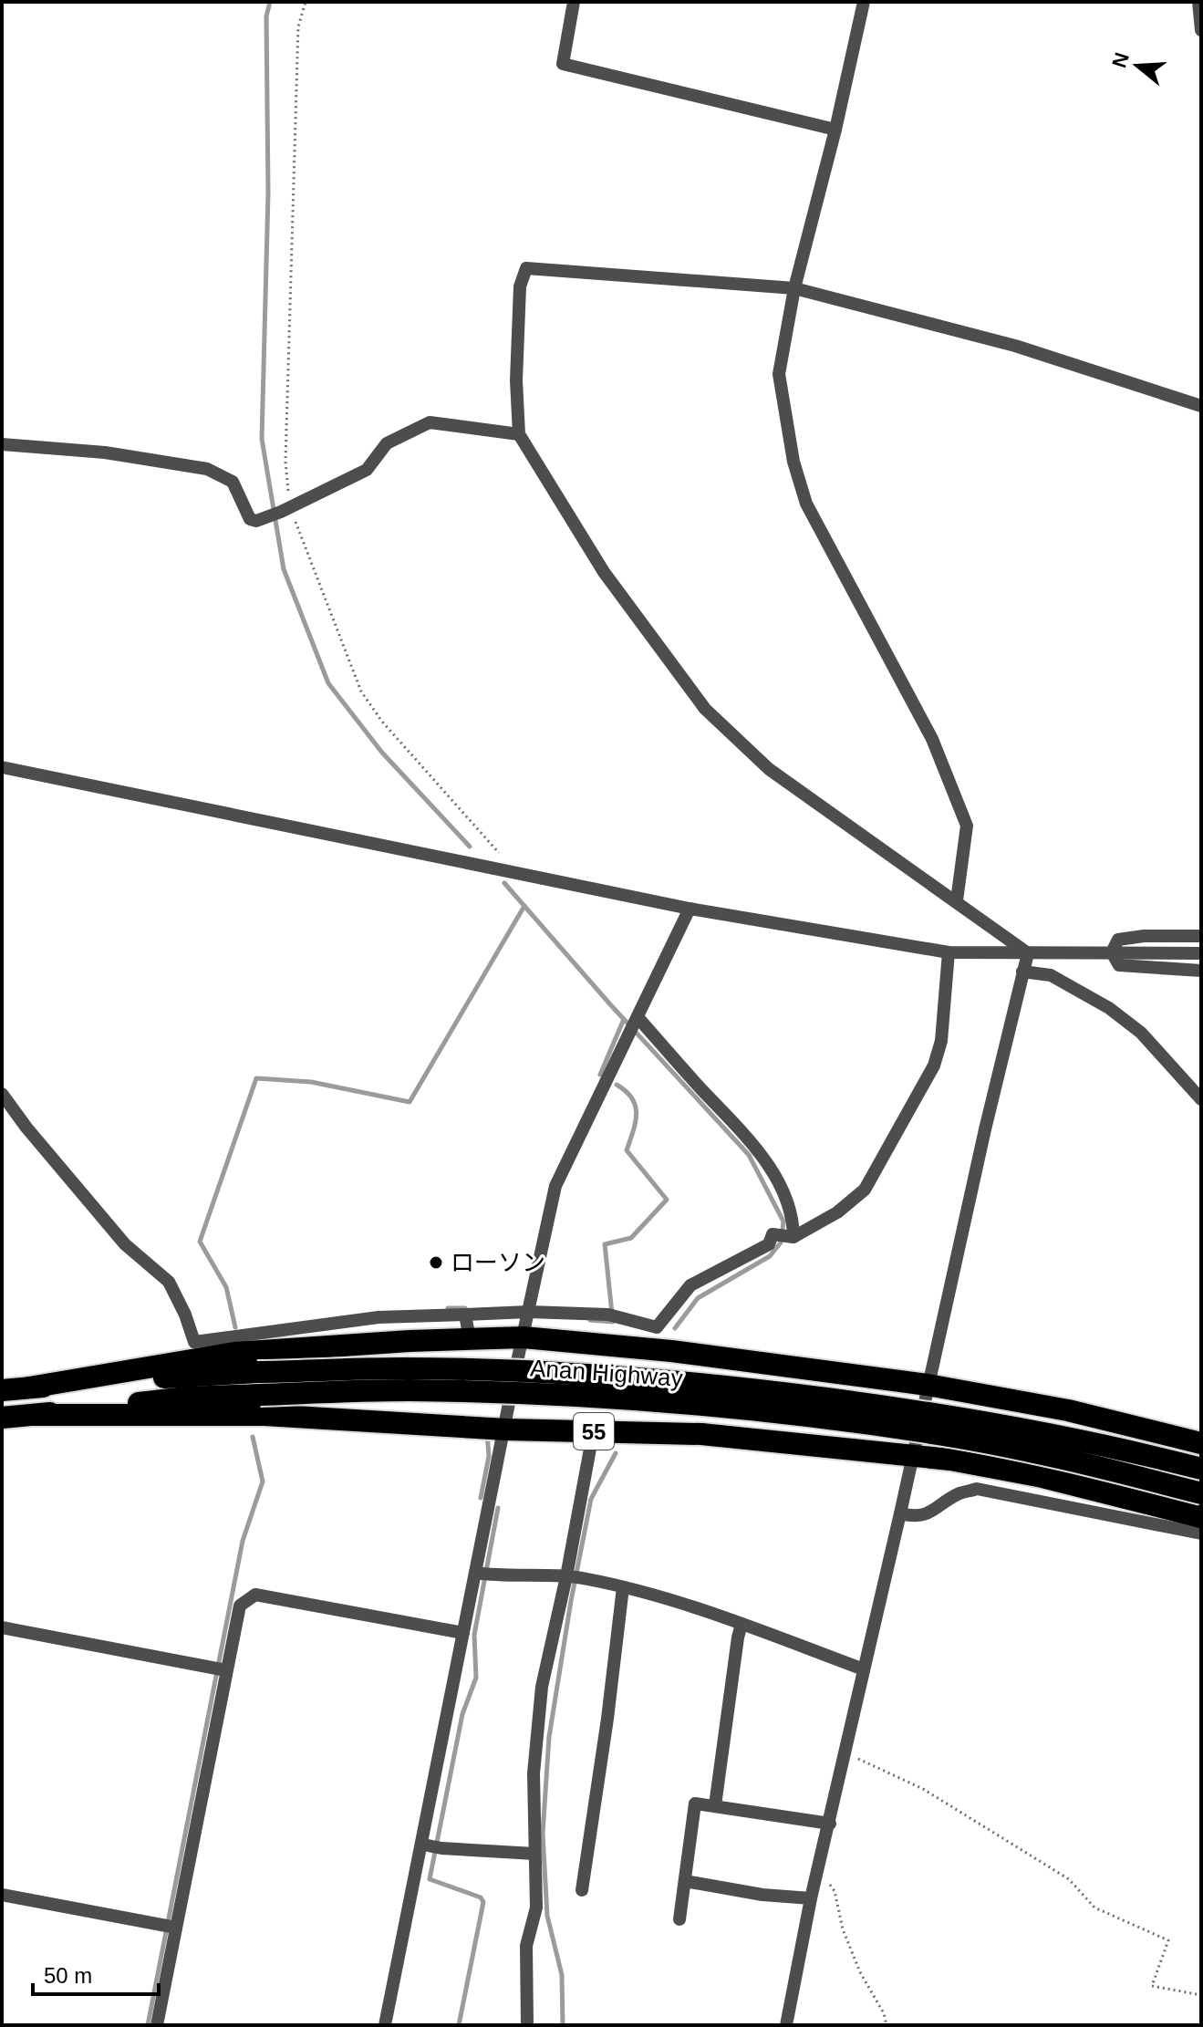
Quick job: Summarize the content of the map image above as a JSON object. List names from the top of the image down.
{
  "streets": {
    "highway": ["Anan Highway", "55"]
  },
  "crossings": [
    ["Anan Highway", "55"]
  ],
  "places": ["ローソン"],
  "scale_bar": "50 m",
  "north": "left"
}
